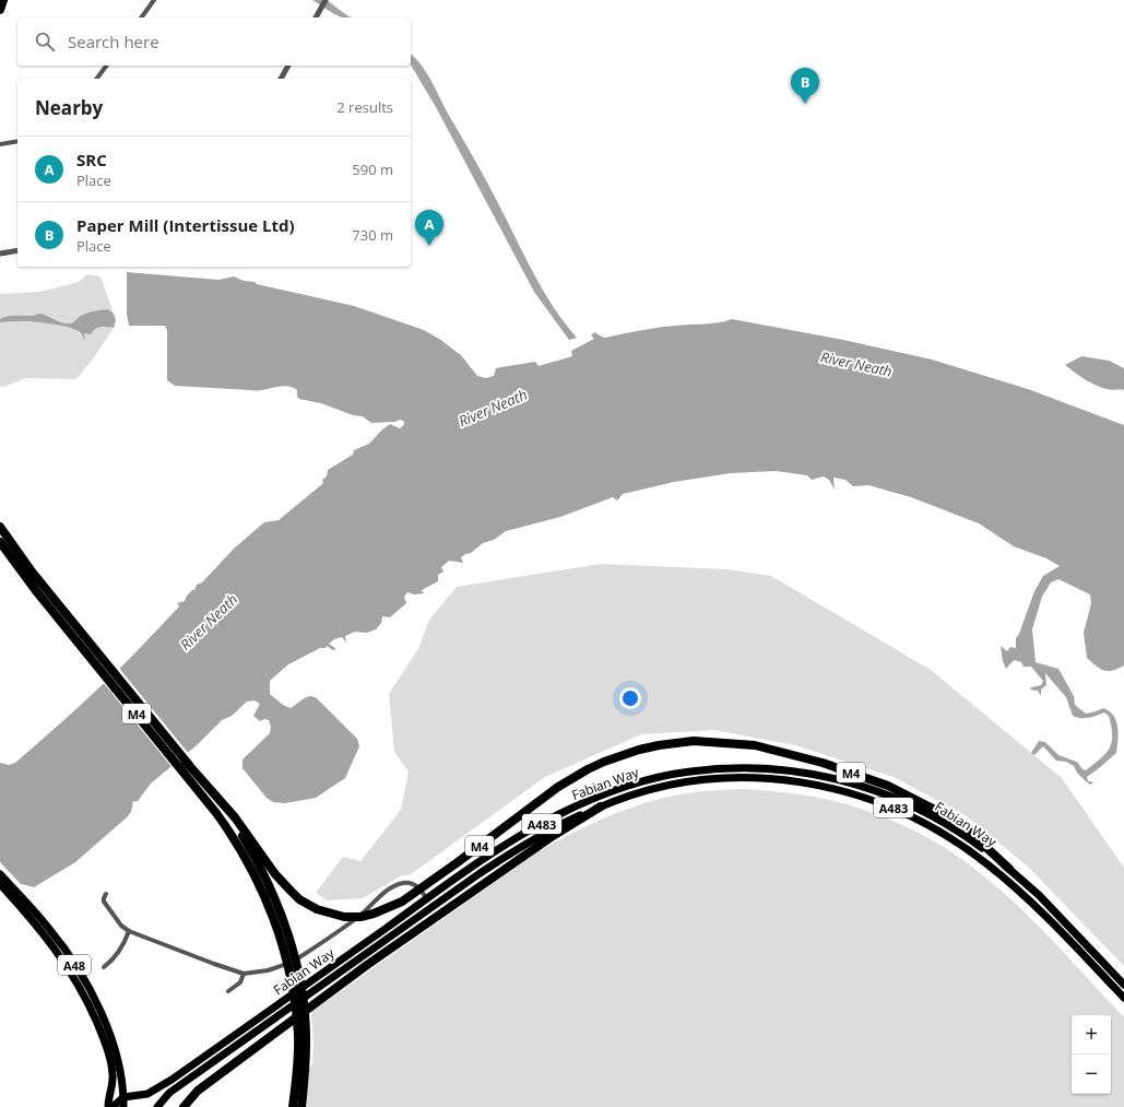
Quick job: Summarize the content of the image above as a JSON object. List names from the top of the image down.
{
  "streets": {
    "highway": ["M4"],
    "main road": ["Fabian Way", "A483", "A48"]
  },
  "crossings": [
    ["M4", "Fabian Way"],
    ["Fabian Way", "A48"]
  ],
  "water": ["River Neath"],
  "page": {
    "search": "Search here",
    "pins": ["B", "A"],
    "heading": ["Nearby", "2 results"],
    "list": [
      {
        "mark": "A",
        "name": "SRC",
        "note": "Place",
        "value": "590 m"
      },
      {
        "mark": "B",
        "name": "Paper Mill (Intertissue Ltd)",
        "note": "Place",
        "value": "730 m"
      }
    ],
    "map_buttons": ["+", "−"]
  }
}
